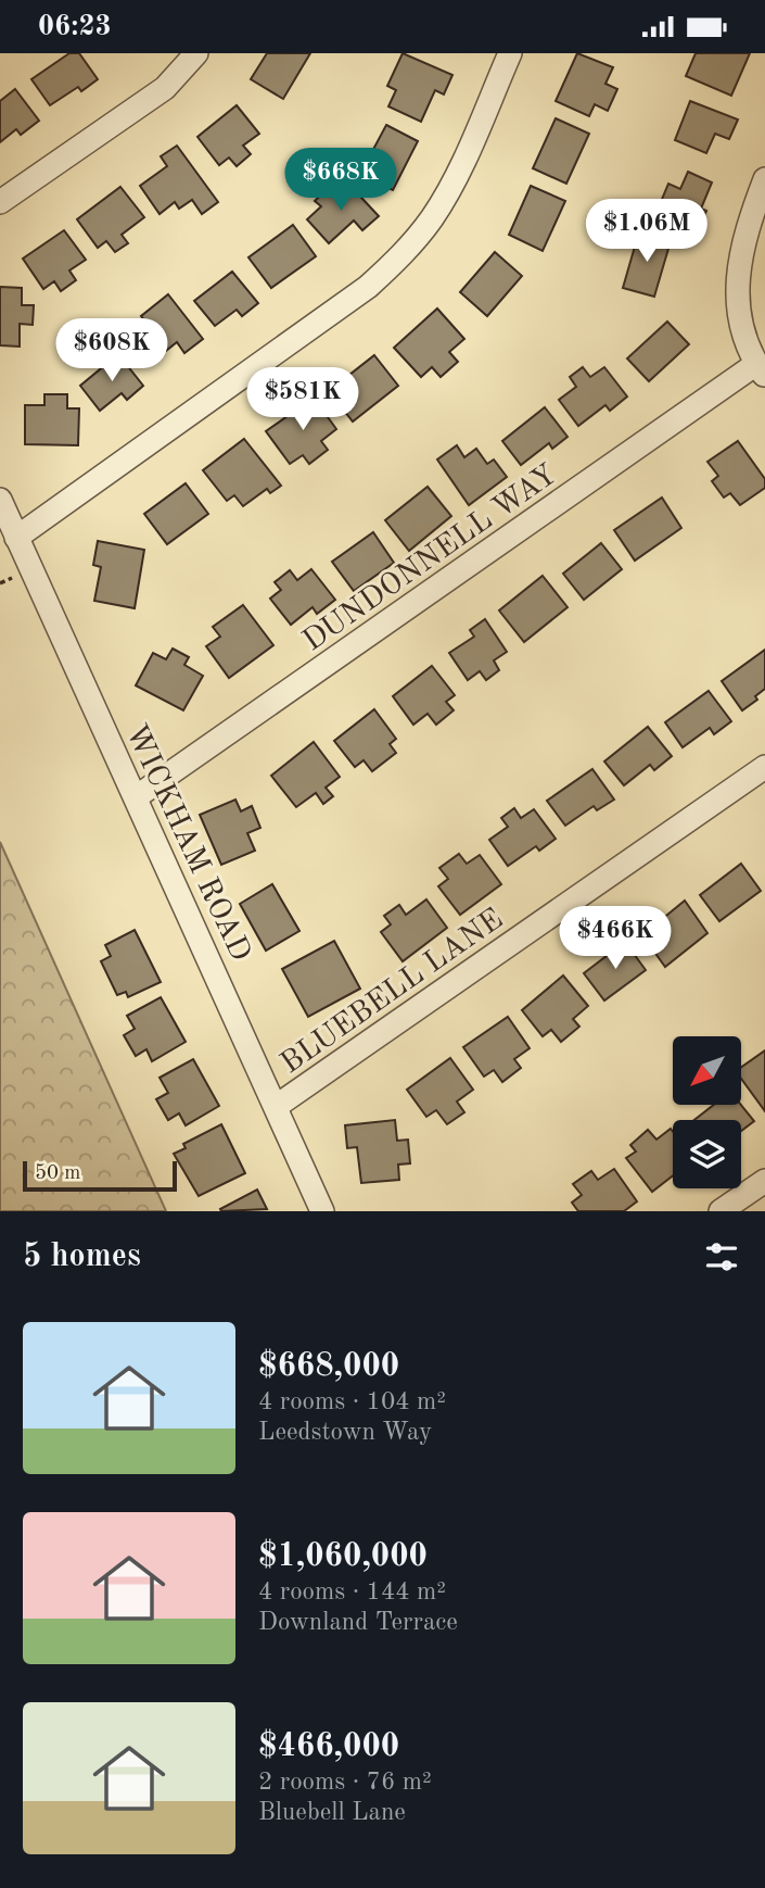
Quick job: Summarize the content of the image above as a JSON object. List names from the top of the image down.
{
  "streets": {
    "street": ["DUNDONNELL WAY", "WICKHAM ROAD", "BLUEBELL LANE"]
  },
  "crossings": [
    ["DUNDONNELL WAY", "WICKHAM ROAD"],
    ["WICKHAM ROAD", "BLUEBELL LANE"]
  ],
  "scale_bar": "50 m",
  "north": "bottom left",
  "page": {
    "status": "06:23",
    "price": [
      "$668K",
      "$1.06M",
      "$608K",
      "$581K",
      "$466K"
    ],
    "scale": "50 m",
    "heading": "5 homes",
    "list": [
      {
        "name": "$668,000",
        "note": "4 rooms · 104 m² · Leedstown Way"
      },
      {
        "name": "$1,060,000",
        "note": "4 rooms · 144 m² · Downland Terrace"
      },
      {
        "name": "$466,000",
        "note": "2 rooms · 76 m² · Bluebell Lane"
      }
    ]
  }
}
